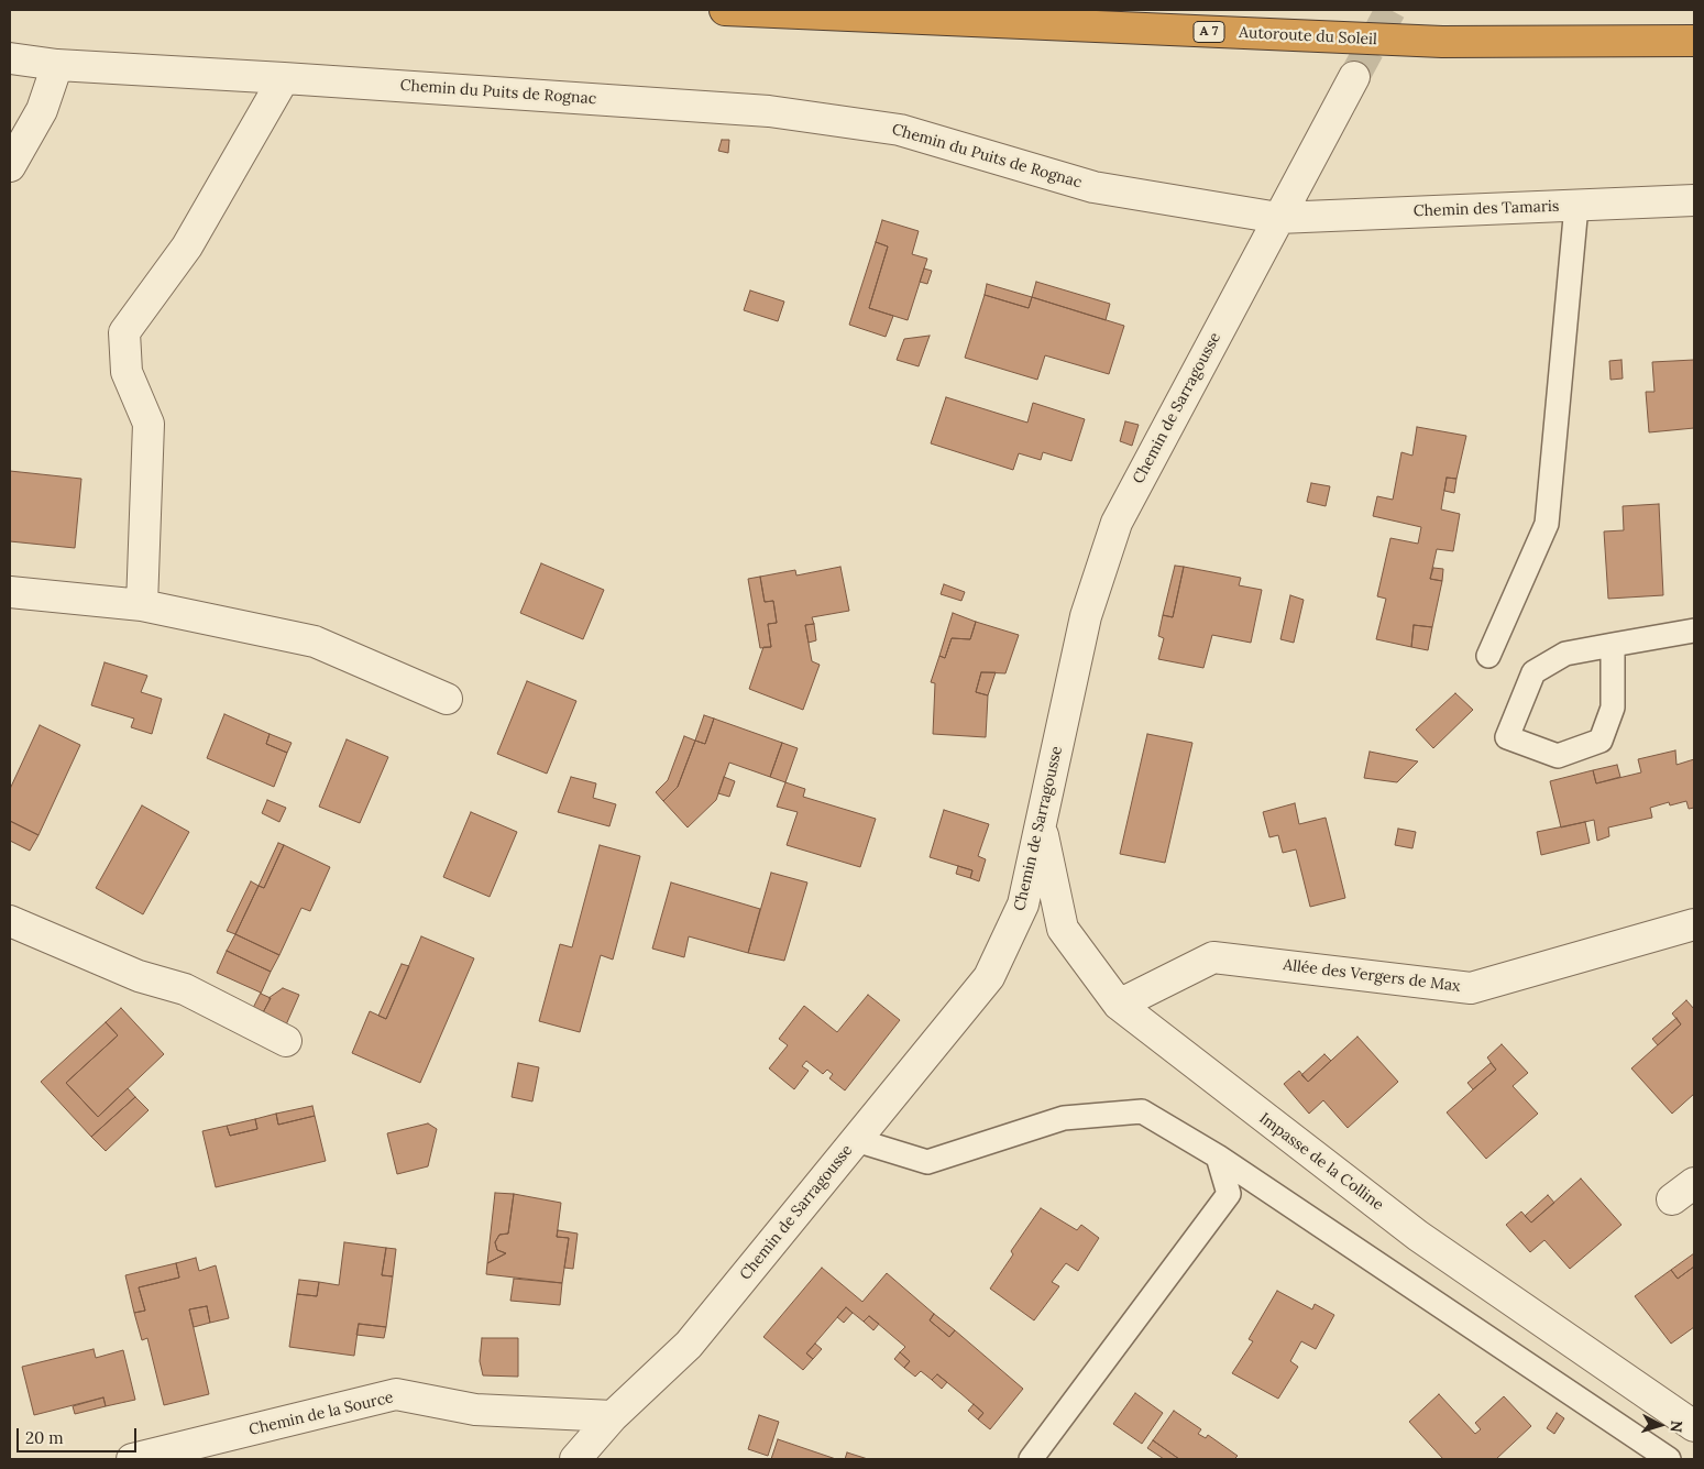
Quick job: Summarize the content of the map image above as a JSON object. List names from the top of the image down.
{
  "streets": {
    "highway": ["A 7", "Autoroute du Soleil"],
    "street": [
      "Chemin du Puits de Rognac",
      "Chemin des Tamaris",
      "Chemin de Sarragousse",
      "Allée des Vergers de Max",
      "Impasse de la Colline",
      "Chemin de la Source"
    ]
  },
  "crossings": [
    ["Chemin du Puits de Rognac", "Chemin des Tamaris"],
    ["Chemin du Puits de Rognac", "Chemin de Sarragousse"],
    ["Chemin des Tamaris", "Chemin de Sarragousse"],
    ["Chemin de Sarragousse", "Impasse de la Colline"],
    ["Chemin de Sarragousse", "Chemin de la Source"],
    ["Allée des Vergers de Max", "Impasse de la Colline"]
  ],
  "scale_bar": "20 m",
  "north": "right"
}
